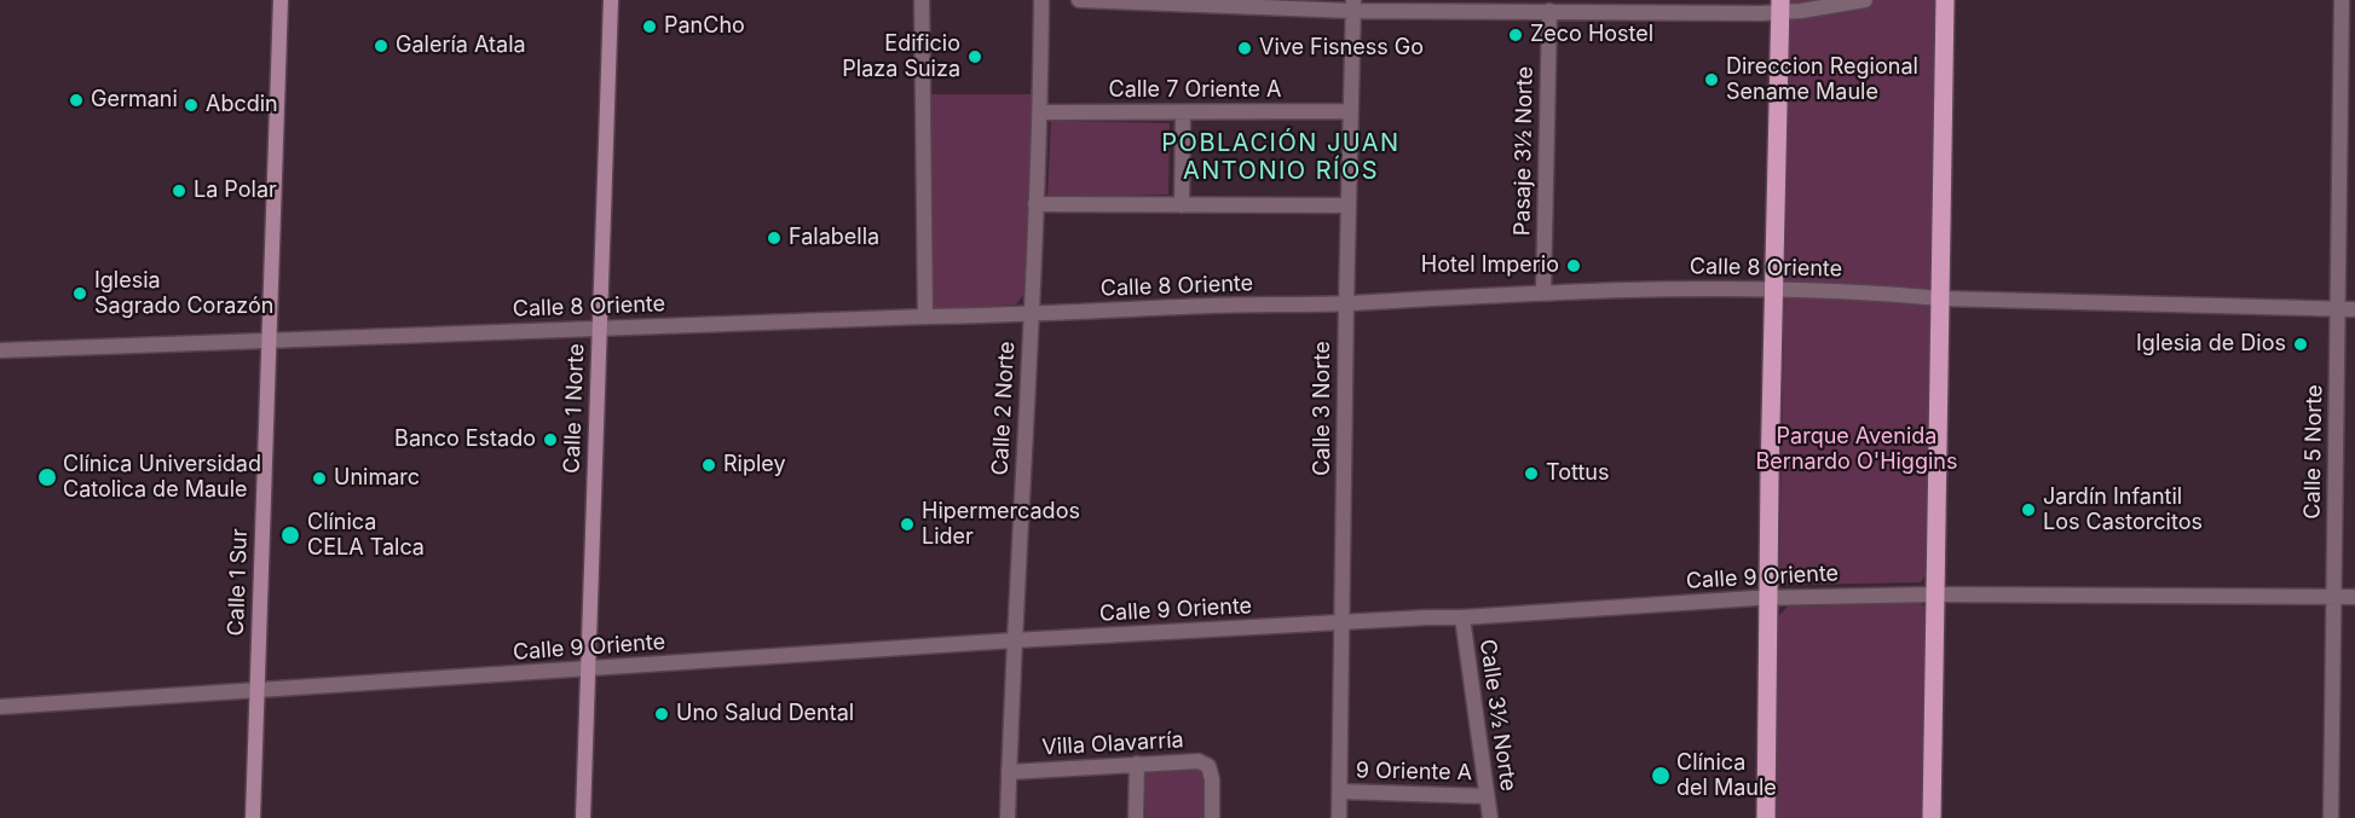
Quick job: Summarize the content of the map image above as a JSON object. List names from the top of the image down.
{
  "streets": {
    "main road": ["Calle 1 Norte", "Calle 1 Sur"],
    "street": [
      "Calle 7 Oriente A",
      "Pasaje 3½ Norte",
      "Calle 8 Oriente",
      "Calle 2 Norte",
      "Calle 3 Norte",
      "Calle 5 Norte",
      "Calle 9 Oriente",
      "Calle 3½ Norte",
      "Villa Olavarría",
      "9 Oriente A"
    ]
  },
  "crossings": [
    ["Calle 7 Oriente A", "Calle 2 Norte"],
    ["Calle 7 Oriente A", "Calle 3 Norte"],
    ["Pasaje 3½ Norte", "Calle 8 Oriente"],
    ["Calle 8 Oriente", "Calle 1 Norte"],
    ["Calle 8 Oriente", "Calle 2 Norte"],
    ["Calle 8 Oriente", "Calle 3 Norte"],
    ["Calle 8 Oriente", "Calle 5 Norte"],
    ["Calle 8 Oriente", "Calle 1 Sur"],
    ["Calle 1 Norte", "Calle 9 Oriente"],
    ["Calle 2 Norte", "Calle 9 Oriente"],
    ["Calle 2 Norte", "Villa Olavarría"],
    ["Calle 3 Norte", "Calle 9 Oriente"],
    ["Calle 3 Norte", "9 Oriente A"],
    ["Calle 5 Norte", "Calle 9 Oriente"],
    ["Calle 9 Oriente", "Calle 1 Sur"],
    ["Calle 9 Oriente", "Calle 3½ Norte"],
    ["Calle 3½ Norte", "9 Oriente A"]
  ],
  "districts": ["POBLACIÓN JUAN ANTONIO RÍOS"],
  "parks": ["Parque Avenida Bernardo O'Higgins"],
  "places": [
    "PanCho",
    "Zeco Hostel",
    "Galería Atala",
    "Vive Fisness Go",
    "Edificio Plaza Suiza",
    "Direccion Regional Sename Maule",
    "Germani",
    "Abcdin",
    "La Polar",
    "Falabella",
    "Hotel Imperio",
    "Iglesia Sagrado Corazón",
    "Iglesia de Dios",
    "Banco Estado",
    "Ripley",
    "Tottus",
    "Clínica Universidad Catolica de Maule",
    "Unimarc",
    "Jardín Infantil Los Castorcitos",
    "Hipermercados Lider",
    "Clínica CELA Talca",
    "Uno Salud Dental",
    "Clínica del Maule"
  ]
}
